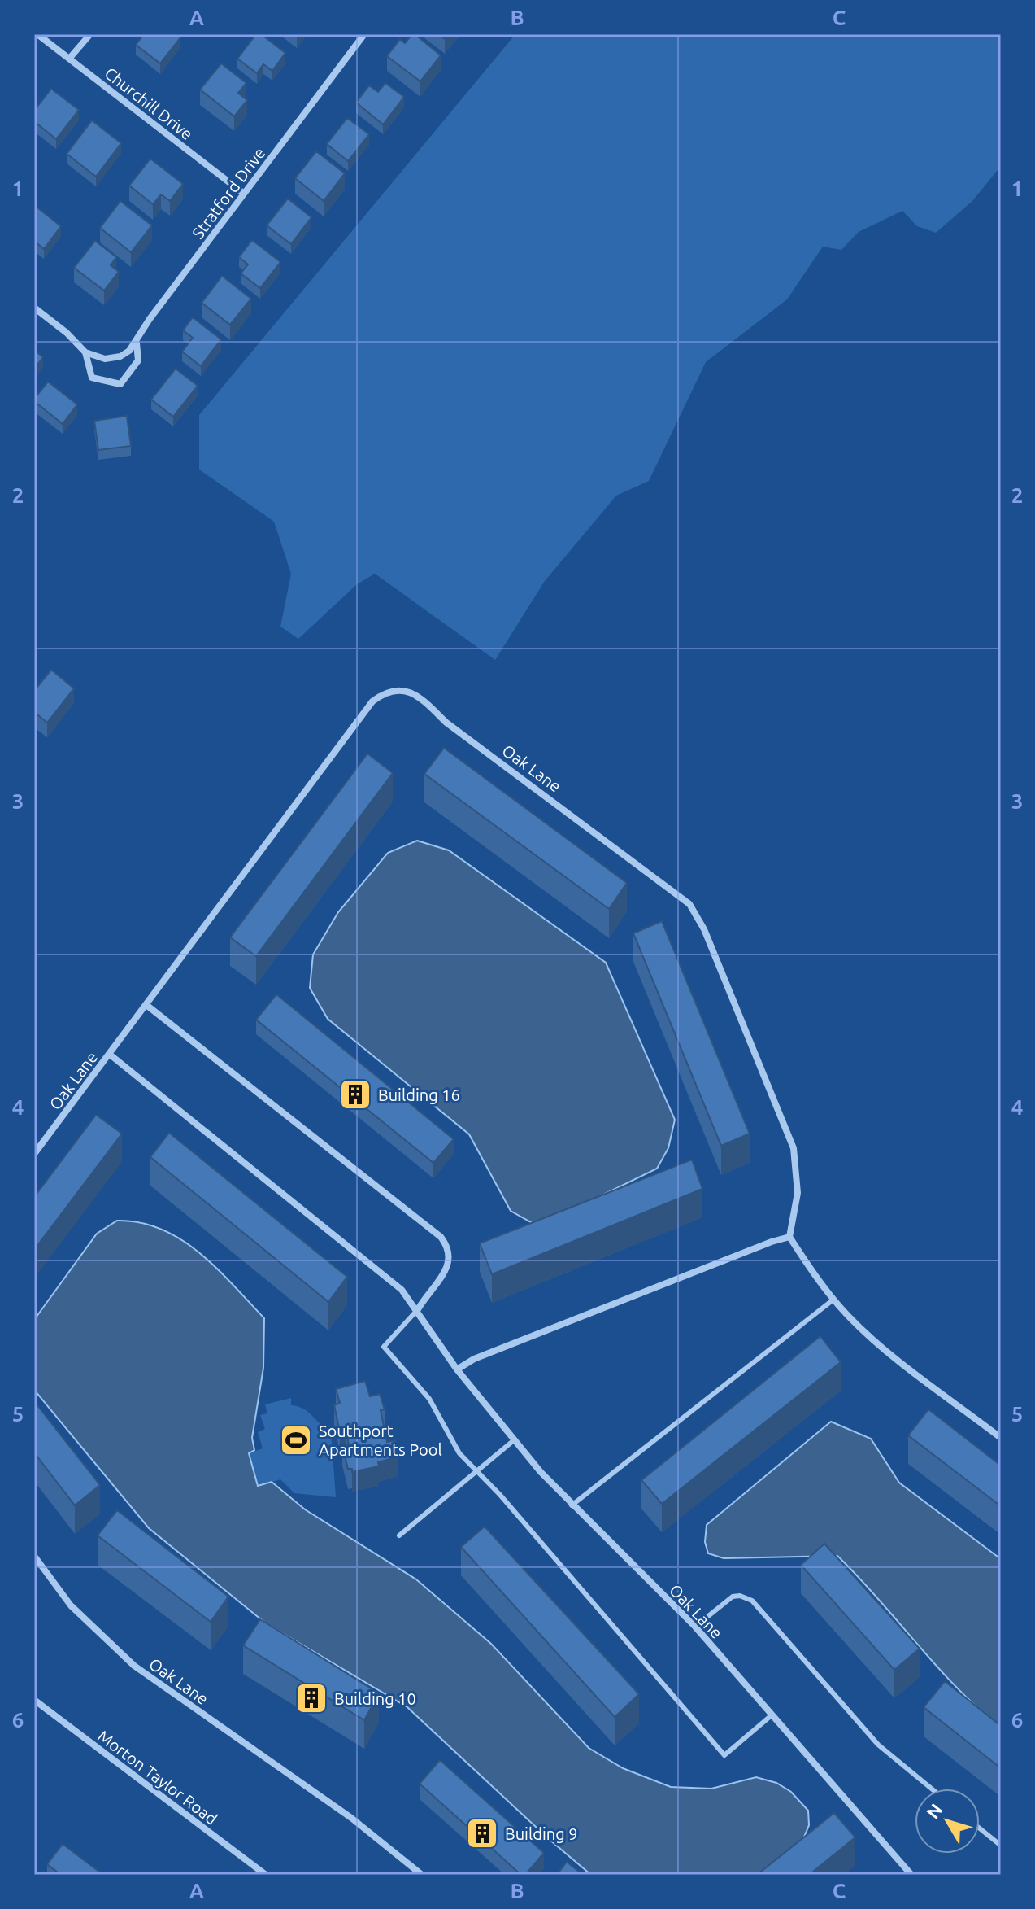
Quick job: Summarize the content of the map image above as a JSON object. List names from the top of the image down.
{
  "streets": {
    "street": [
      "Churchill Drive",
      "Stratford Drive",
      "Oak Lane",
      "Morton Taylor Road"
    ]
  },
  "crossings": [
    ["Churchill Drive", "Stratford Drive"]
  ],
  "places": {
    "building": ["Building 16", "Building 10", "Building 9"],
    "sports": ["Southport Apartments Pool"]
  },
  "north": "top left",
  "grid": {
    "columns": ["A", "B", "C"],
    "rows": [
      "1",
      "2",
      "3",
      "4",
      "5",
      "6"
    ]
  }
}
